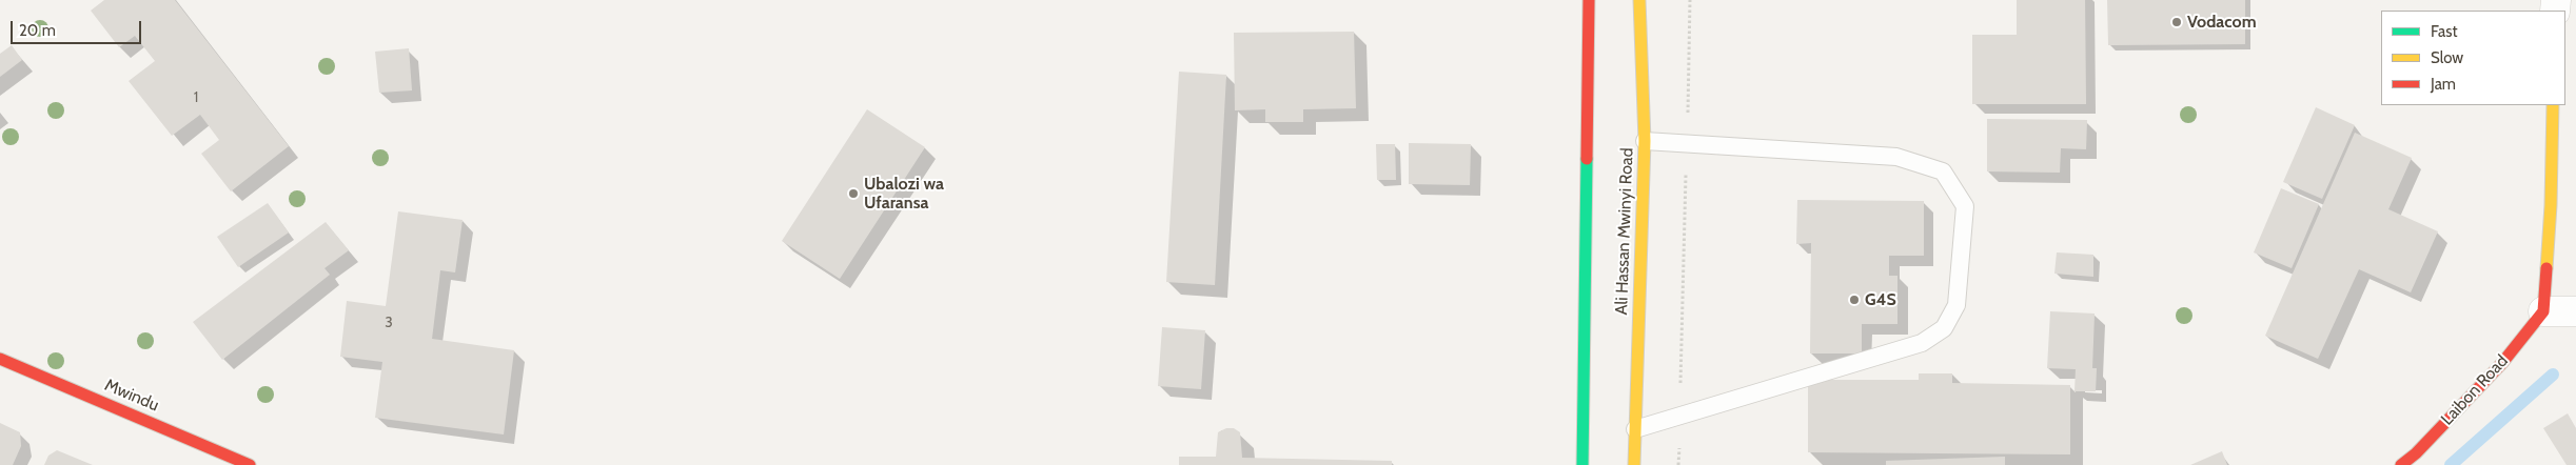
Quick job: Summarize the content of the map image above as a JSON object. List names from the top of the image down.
{
  "streets": {
    "main road": ["Ali Hassan Mwinyi Road", "Laibon Road", "Mwindu"]
  },
  "places": ["Vodacom", "Ubalozi wa Ufaransa", "G4S"],
  "house_numbers": ["1", "3"],
  "legend": ["Fast", "Slow", "Jam"],
  "scale_bar": "20 m"
}
